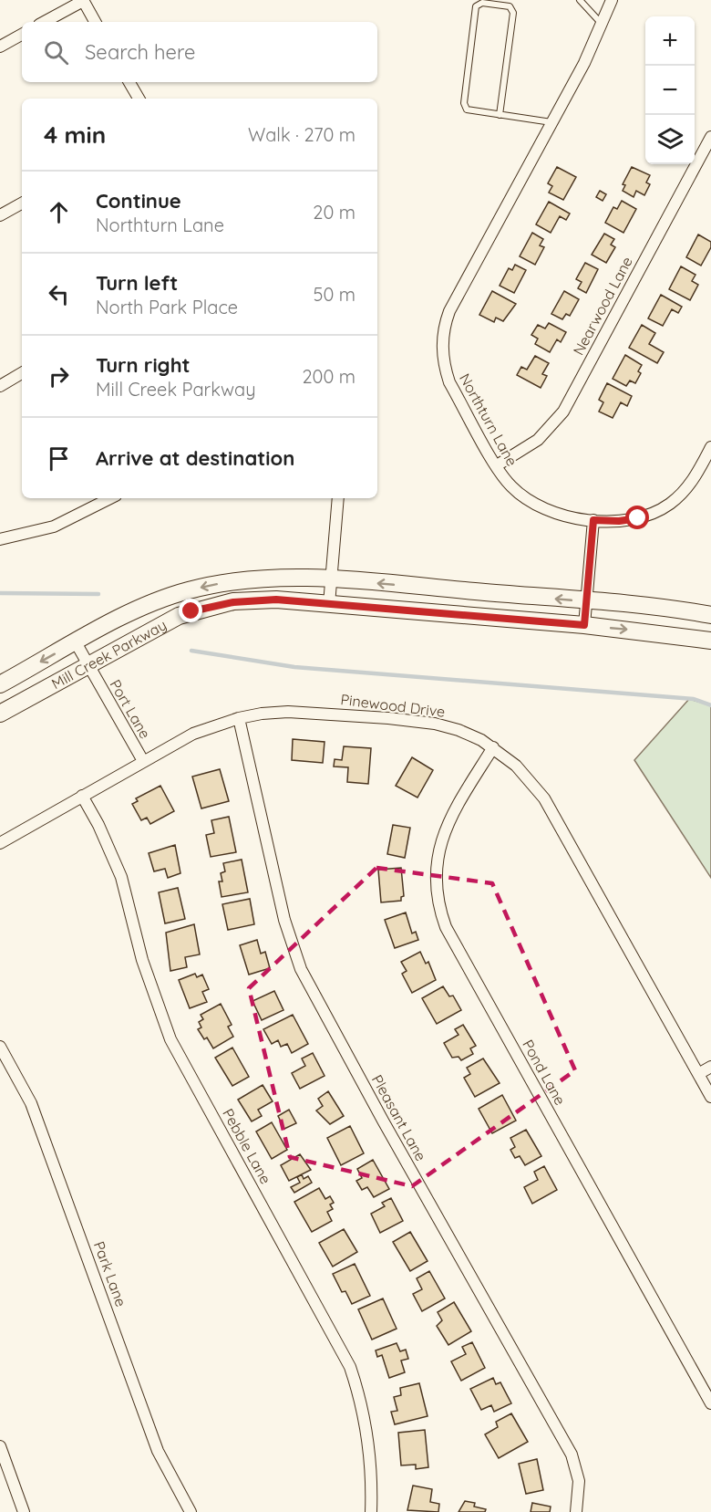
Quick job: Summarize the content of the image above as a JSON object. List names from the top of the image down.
{
  "streets": {
    "main road": ["Mill Creek Parkway"],
    "street": [
      "Nearwood Lane",
      "Northturn Lane",
      "Pinewood Drive",
      "Port Lane",
      "Pond Lane",
      "Pleasant Lane",
      "Pebble Lane",
      "Park Lane"
    ]
  },
  "crossings": [
    ["Nearwood Lane", "Northturn Lane"],
    ["Mill Creek Parkway", "Port Lane"],
    ["Pinewood Drive", "Port Lane"],
    ["Pinewood Drive", "Pond Lane"],
    ["Pinewood Drive", "Pleasant Lane"],
    ["Pinewood Drive", "Pebble Lane"]
  ],
  "page": {
    "map_buttons": ["+", "−"],
    "search": "Search here",
    "heading": ["4 min", "Walk · 270 m"],
    "list": [
      ["Continue", "Northturn Lane", "20 m"],
      ["Turn left", "North Park Place", "50 m"],
      ["Turn right", "Mill Creek Parkway", "200 m"],
      "Arrive at destination"
    ]
  }
}
